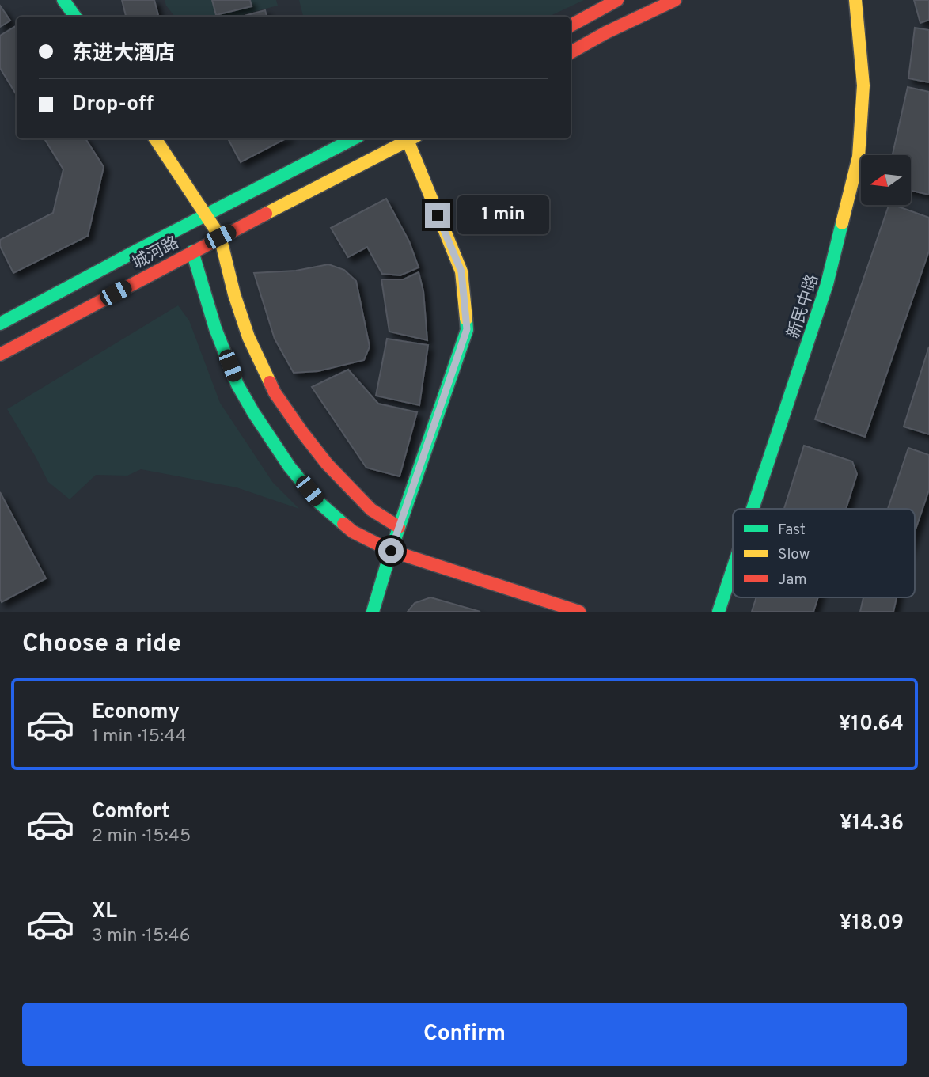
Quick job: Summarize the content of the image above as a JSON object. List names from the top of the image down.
{
  "streets": {
    "main road": ["城河路", "新民中路"]
  },
  "legend": ["Fast", "Slow", "Jam"],
  "north": "left",
  "page": {
    "banner": ["东进大酒店", "Drop-off"],
    "bubble": "1 min",
    "heading": "Choose a ride",
    "list": [
      {
        "name": "Economy",
        "note": "1 min · 15:44",
        "value": "¥10.64"
      },
      {
        "name": "Comfort",
        "note": "2 min · 15:45",
        "value": "¥14.36"
      },
      {
        "name": "XL",
        "note": "3 min · 15:46",
        "value": "¥18.09"
      }
    ],
    "buttons": "Confirm"
  }
}
